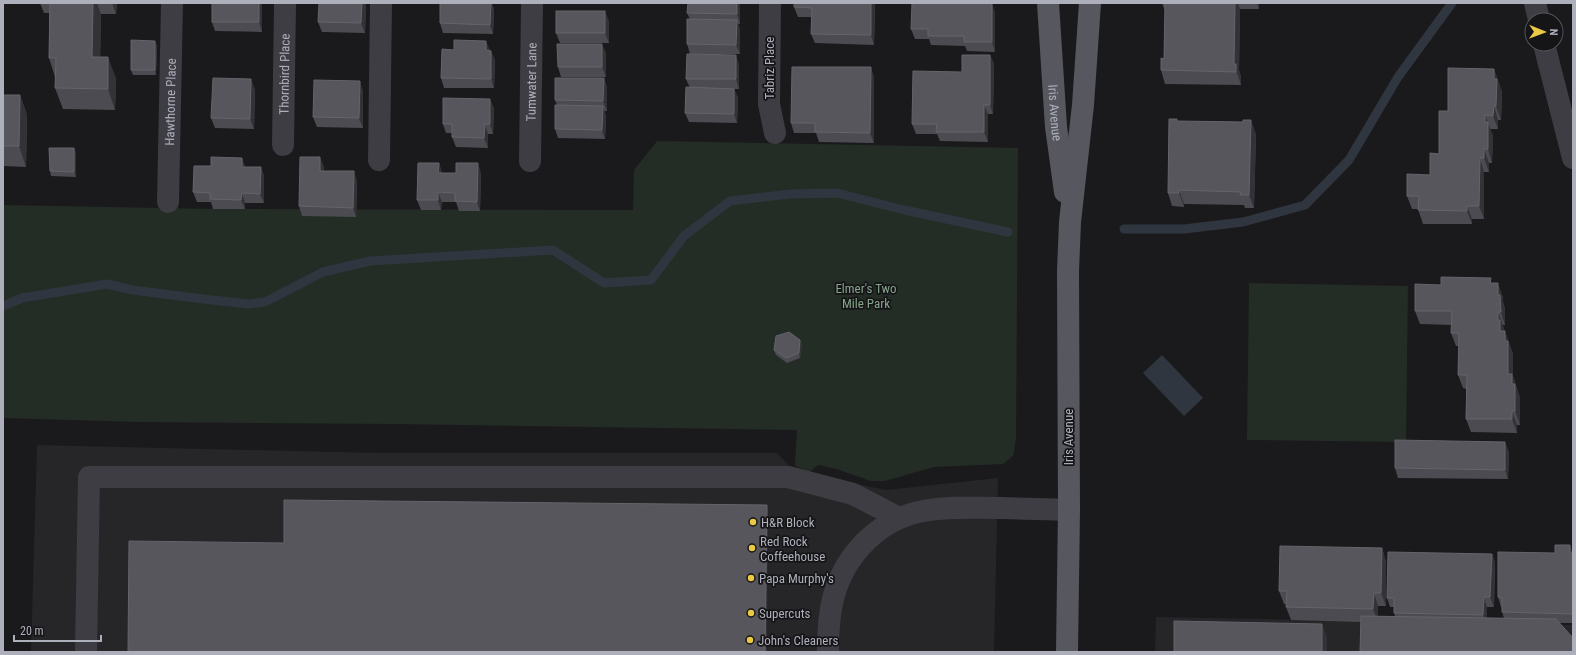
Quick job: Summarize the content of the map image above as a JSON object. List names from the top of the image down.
{
  "streets": {
    "main road": ["Iris Avenue"],
    "street": [
      "Tabriz Place",
      "Thornbird Place",
      "Tumwater Lane",
      "Hawthorne Place"
    ]
  },
  "parks": ["Elmer's Two Mile Park"],
  "places": [
    "H&R Block",
    "Red Rock Coffeehouse",
    "Papa Murphy's",
    "Supercuts",
    "John's Cleaners"
  ],
  "scale_bar": "20 m",
  "north": "right"
}
